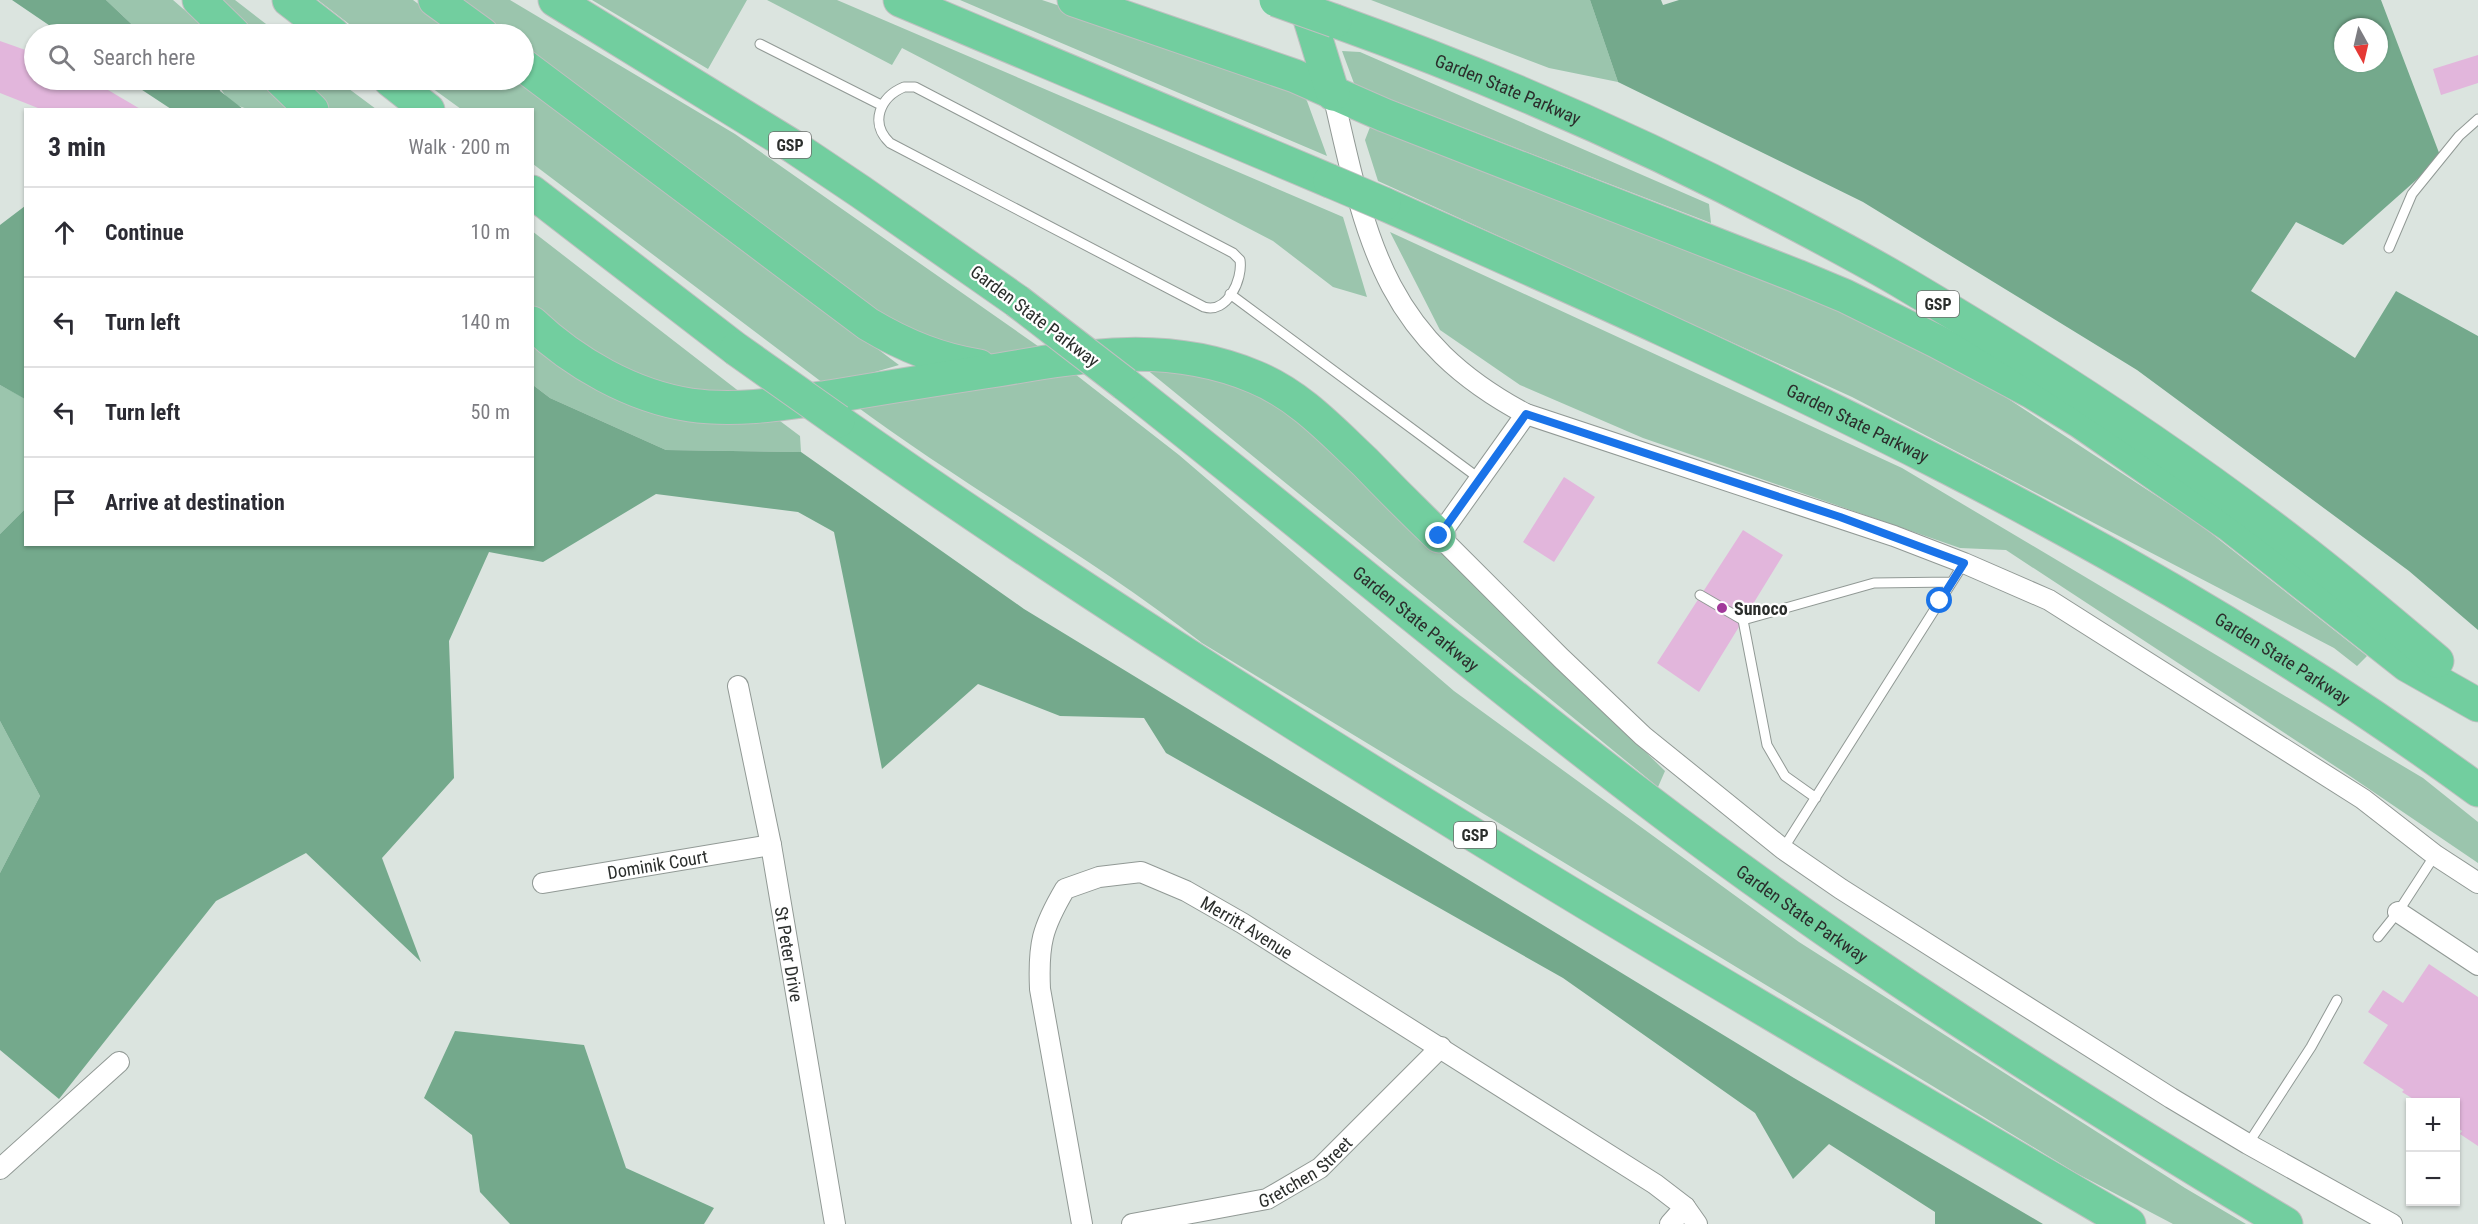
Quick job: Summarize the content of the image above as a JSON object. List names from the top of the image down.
{
  "streets": {
    "highway": ["Garden State Parkway", "GSP"],
    "street": [
      "Dominik Court",
      "Merritt Avenue",
      "St Peter Drive",
      "Gretchen Street"
    ]
  },
  "crossings": [
    ["Dominik Court", "St Peter Drive"],
    ["Merritt Avenue", "Gretchen Street"]
  ],
  "places": ["Sunoco"],
  "north": "bottom",
  "page": {
    "search": "Search here",
    "heading": ["3 min", "Walk · 200 m"],
    "list": [
      ["Continue", "10 m"],
      ["Turn left", "140 m"],
      ["Turn left", "50 m"],
      "Arrive at destination"
    ],
    "map_buttons": ["+", "−"]
  }
}
